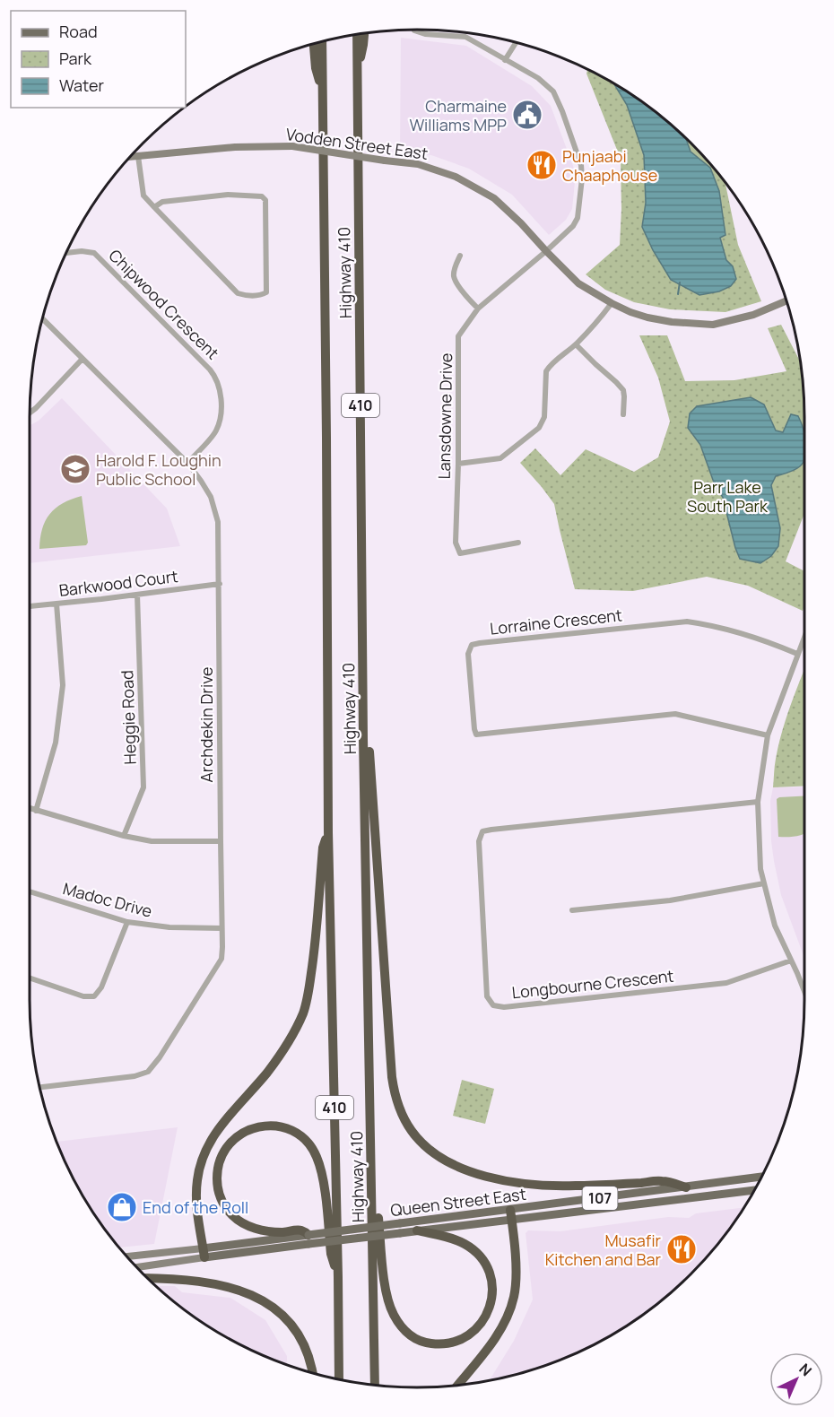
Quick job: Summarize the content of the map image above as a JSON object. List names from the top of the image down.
{
  "streets": {
    "highway": ["Highway 410", "410"],
    "main road": ["107", "Queen Street East"],
    "street": [
      "Vodden Street East",
      "Chipwood Crescent",
      "Lansdowne Drive",
      "Barkwood Court",
      "Lorraine Crescent",
      "Heggie Road",
      "Archdekin Drive",
      "Madoc Drive",
      "Longbourne Crescent"
    ]
  },
  "crossings": [
    ["Vodden Street East", "Lansdowne Drive"],
    ["Chipwood Crescent", "Archdekin Drive"],
    ["Barkwood Court", "Heggie Road"],
    ["Barkwood Court", "Archdekin Drive"],
    ["Archdekin Drive", "Madoc Drive"]
  ],
  "parks": ["Parr Lake South Park"],
  "places": {
    "public building": ["Charmaine Williams MPP"],
    "restaurant": ["Punjaabi Chaaphouse", "Musafir Kitchen and Bar"],
    "school or university": ["Harold F. Loughin Public School"],
    "shop": ["End of the Roll"]
  },
  "legend": ["Road", "Park", "Water"],
  "north": "top right"
}
